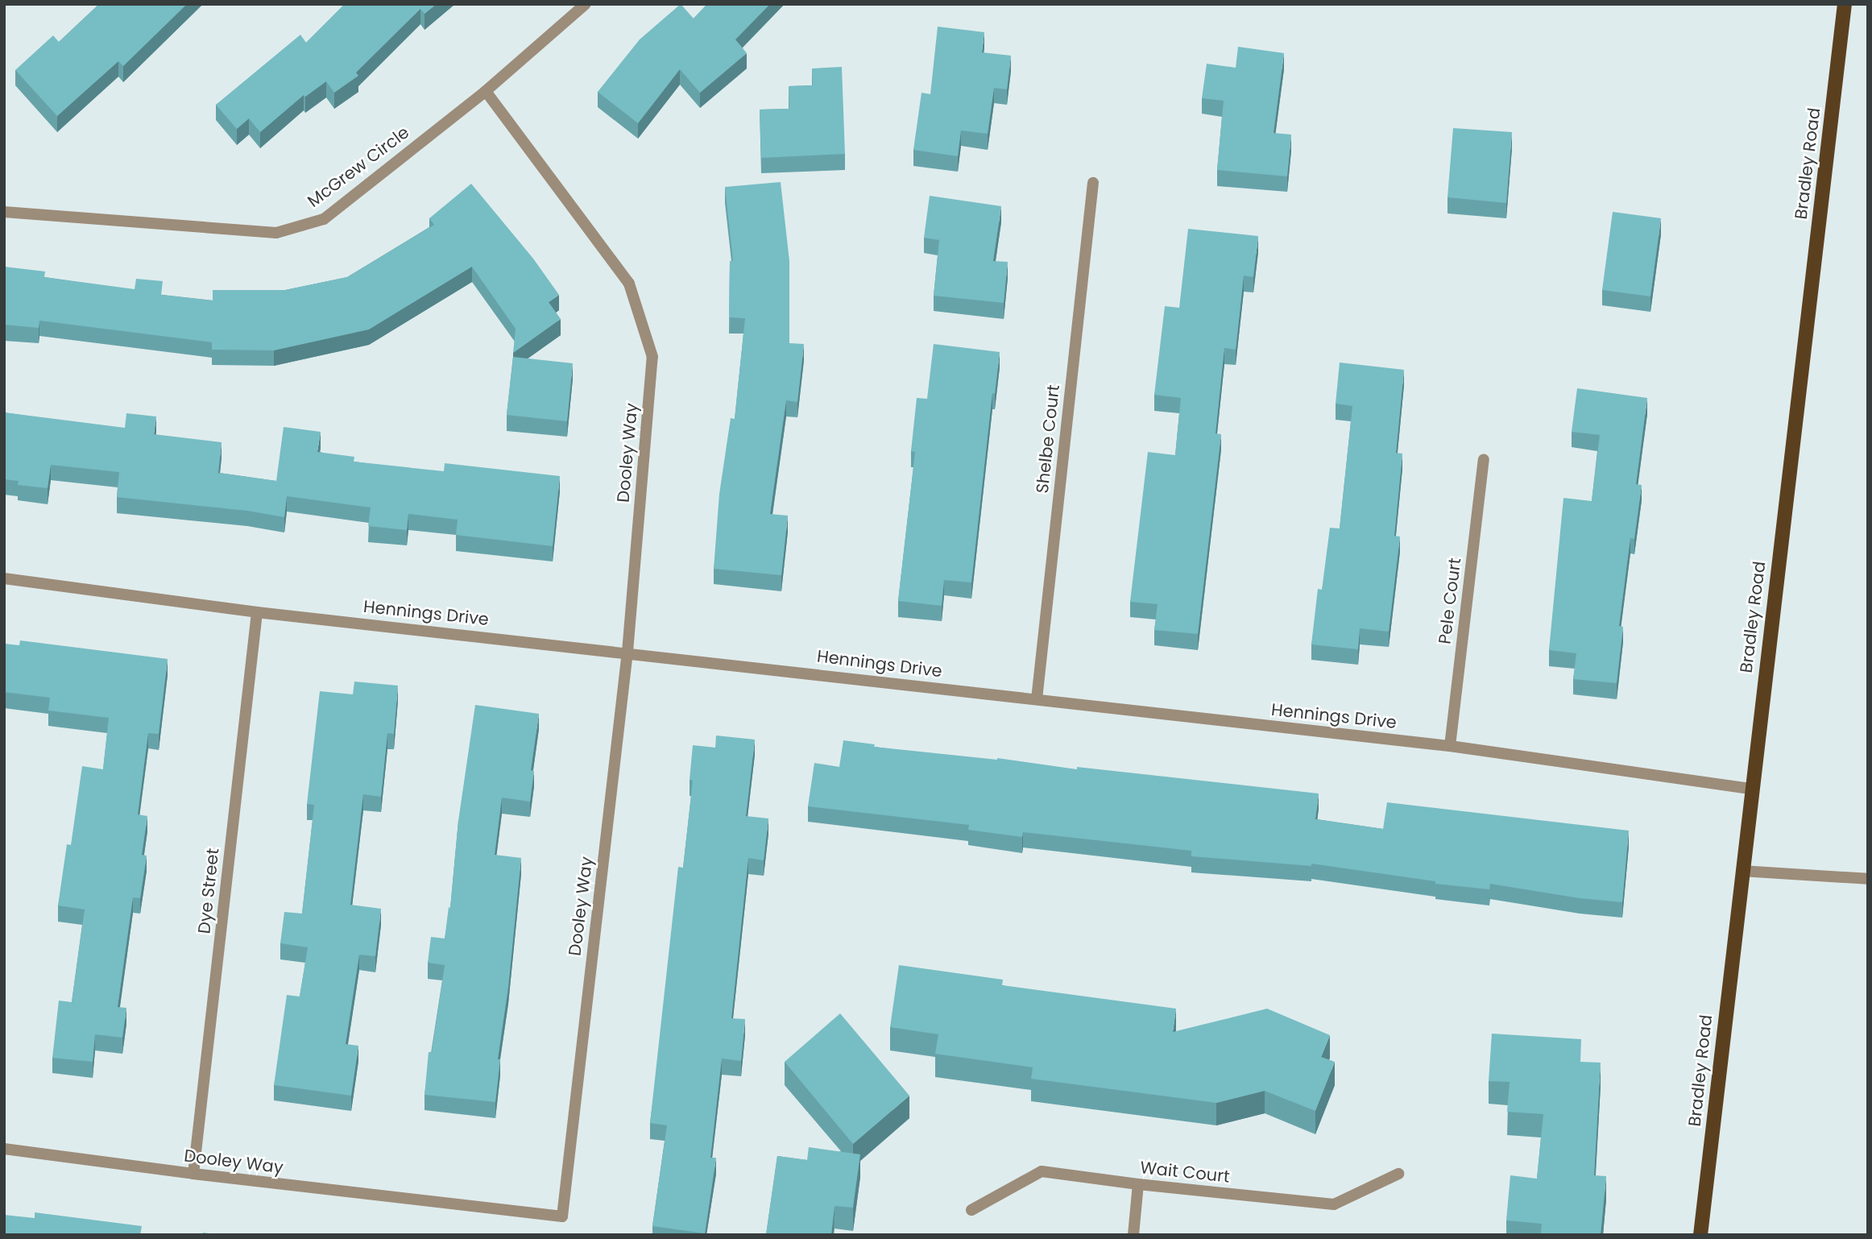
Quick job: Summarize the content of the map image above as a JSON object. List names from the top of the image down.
{
  "streets": {
    "main road": ["Bradley Road"],
    "street": [
      "McGrew Circle",
      "Shelbe Court",
      "Dooley Way",
      "Pele Court",
      "Hennings Drive",
      "Dye Street",
      "Wait Court"
    ]
  },
  "crossings": [
    ["Bradley Road", "Hennings Drive"],
    ["McGrew Circle", "Dooley Way"],
    ["Shelbe Court", "Hennings Drive"],
    ["Dooley Way", "Hennings Drive"],
    ["Dooley Way", "Dye Street"],
    ["Pele Court", "Hennings Drive"],
    ["Hennings Drive", "Dye Street"]
  ]
}
